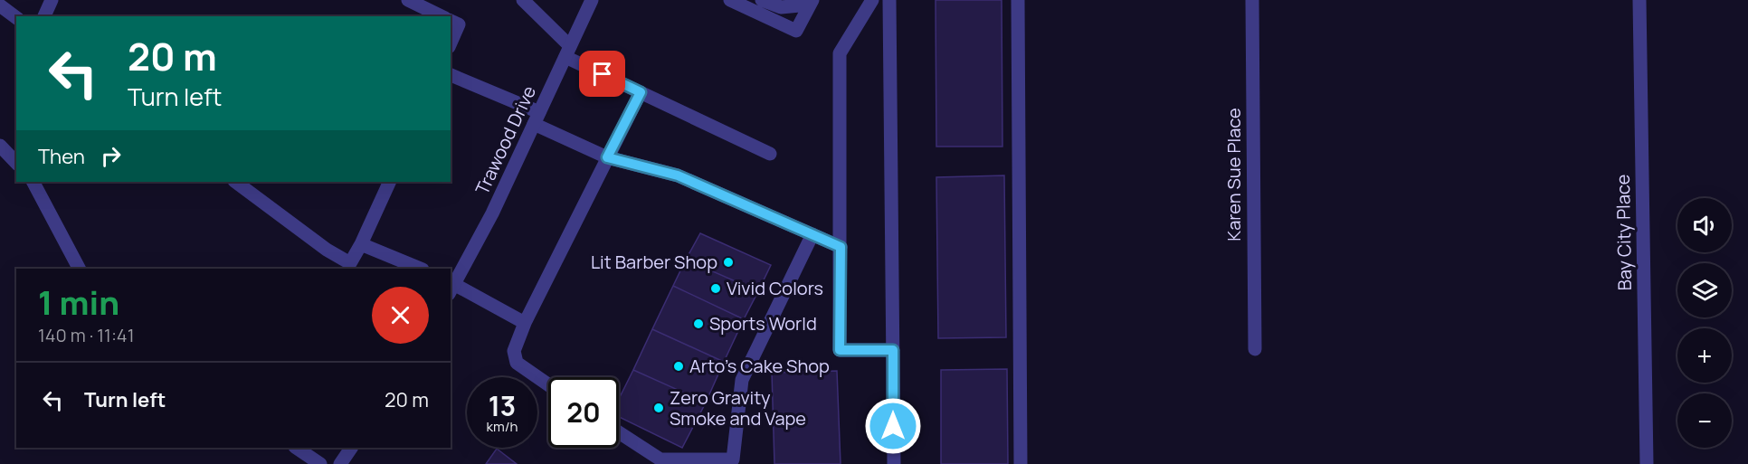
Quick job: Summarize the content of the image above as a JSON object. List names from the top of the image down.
{
  "streets": {
    "street": ["Trawood Drive", "Karen Sue Place", "Bay City Place"]
  },
  "places": [
    "Lit Barber Shop",
    "Vivid Colors",
    "Sports World",
    "Arto's Cake Shop",
    "Zero Gravity Smoke and Vape"
  ],
  "page": {
    "turn": ["20 m", "Turn left"],
    "then": "Then",
    "map_buttons": ["+", "−"],
    "heading": ["1 min", "140 m · 11:41"],
    "list": [
      {
        "name": "Turn left",
        "value": "20 m"
      }
    ],
    "speed": "13 km/h",
    "limit": "20"
  }
}
